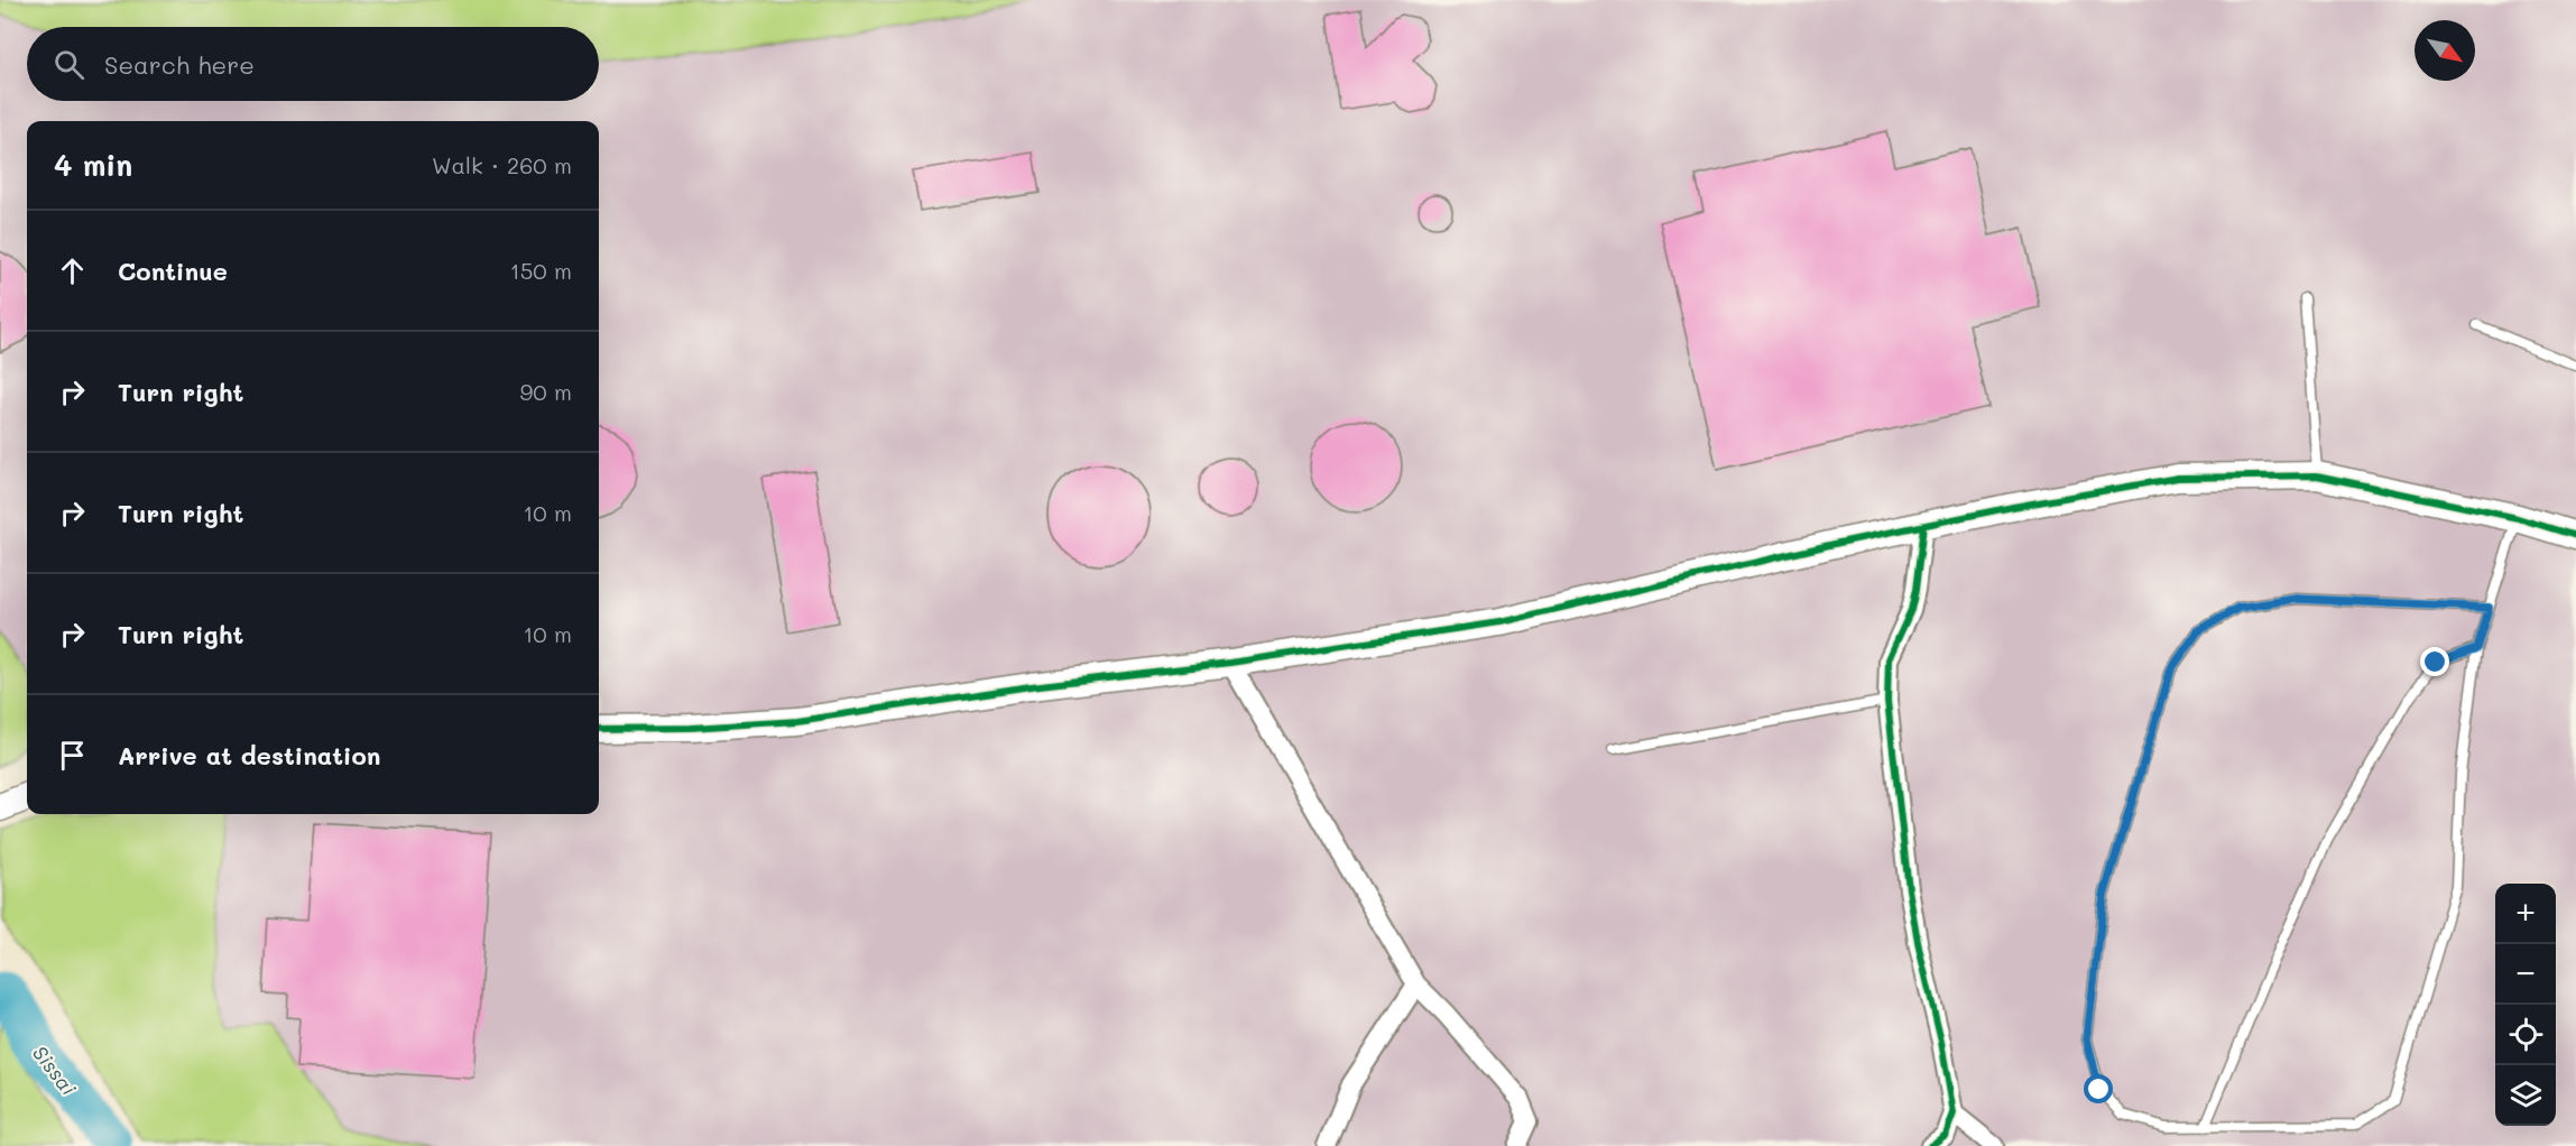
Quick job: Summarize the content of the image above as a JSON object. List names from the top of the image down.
{
  "water": ["Sissai"],
  "north": "bottom right",
  "page": {
    "search": "Search here",
    "heading": ["4 min", "Walk · 260 m"],
    "list": [
      ["Continue", "150 m"],
      ["Turn right", "90 m"],
      ["Turn right", "10 m"],
      ["Turn right", "10 m"],
      "Arrive at destination"
    ],
    "map_buttons": ["+", "−"]
  }
}
